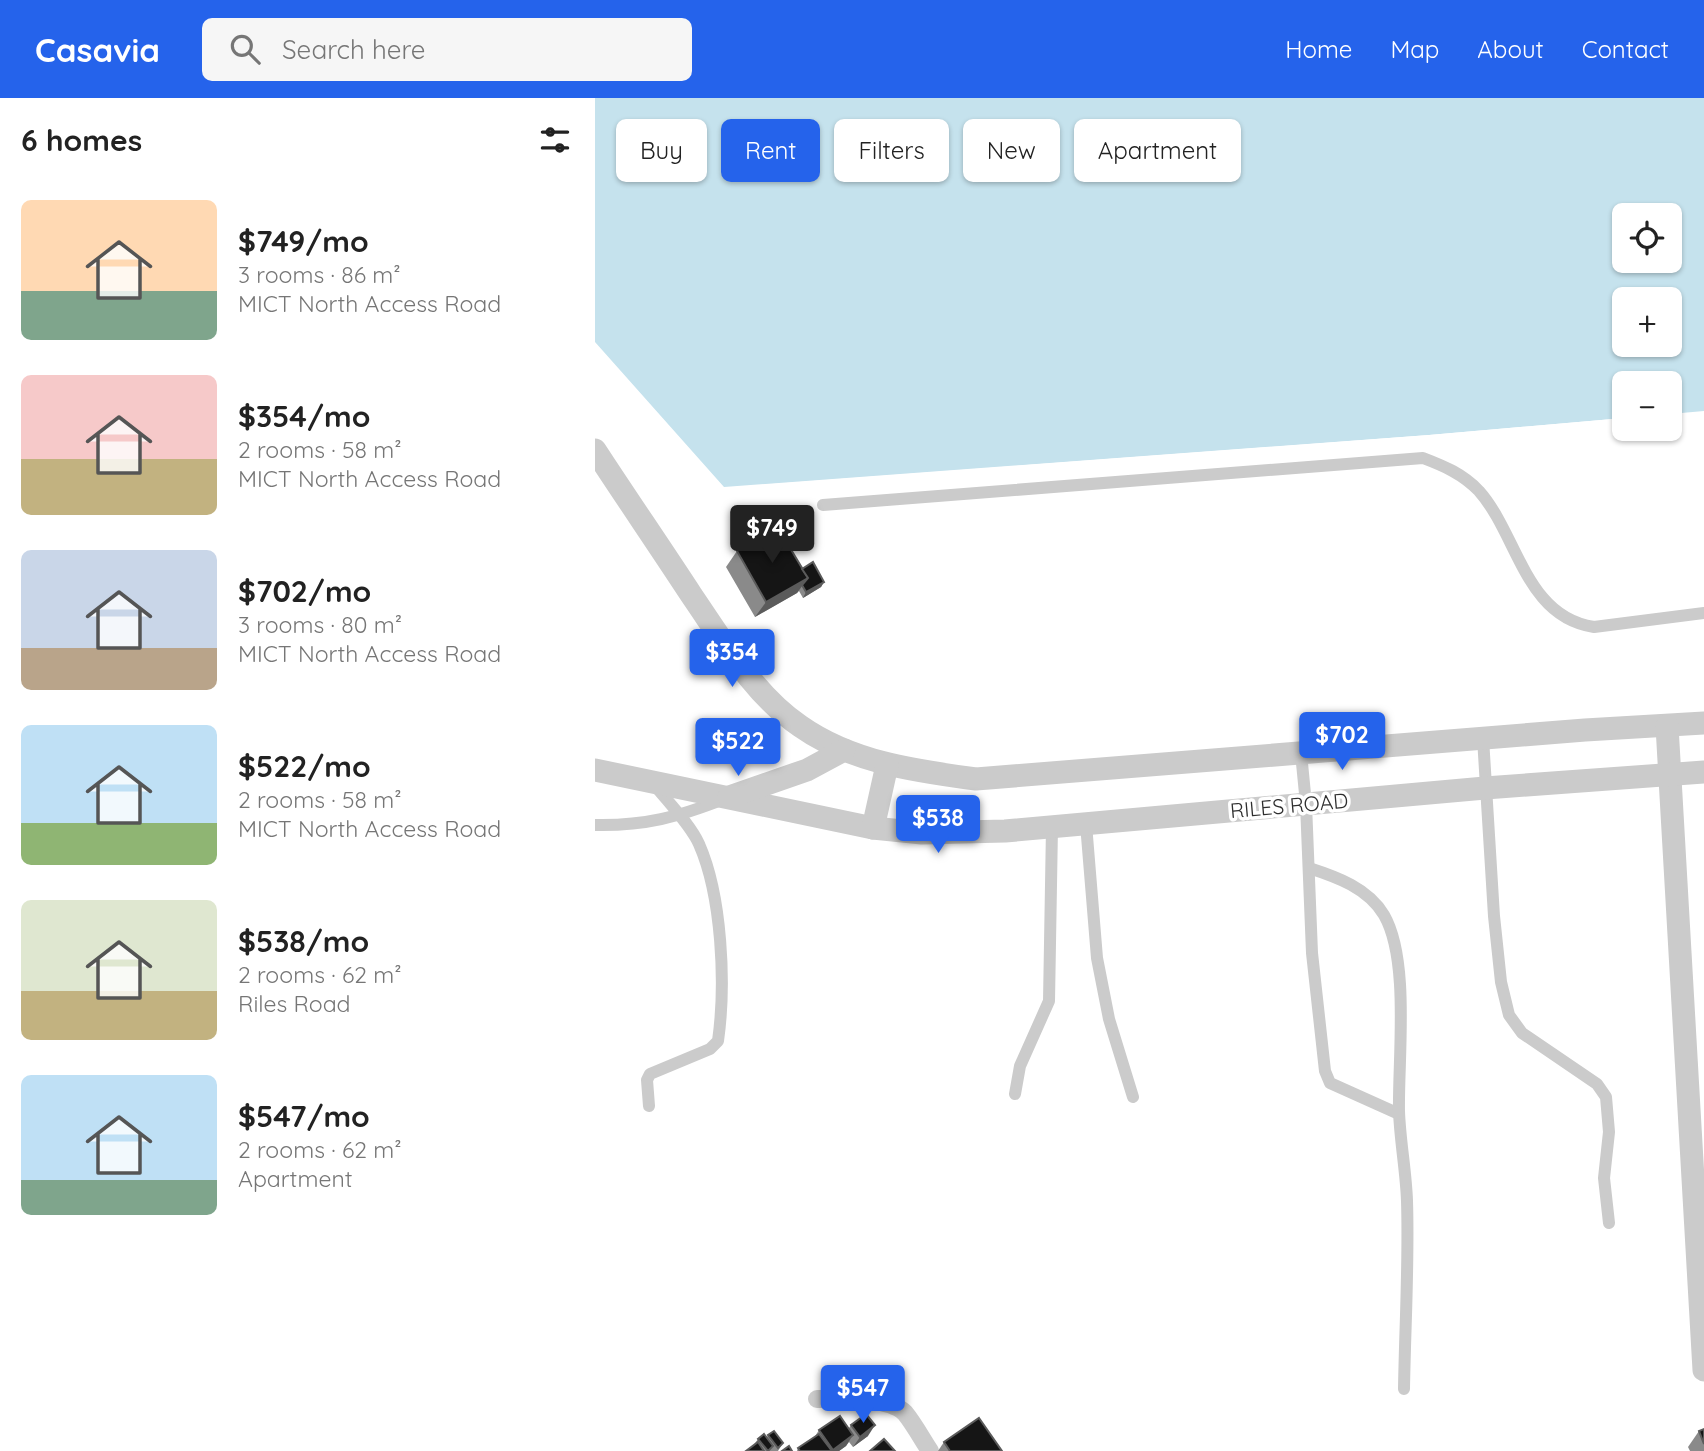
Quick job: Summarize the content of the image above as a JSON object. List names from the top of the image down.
{
  "streets": {
    "street": ["RILES ROAD"]
  },
  "page": {
    "header": "Casavia",
    "search": "Search here",
    "nav": [
      "Home",
      "Map",
      "About",
      "Contact"
    ],
    "heading": "6 homes",
    "chip": [
      "Buy",
      "Rent",
      "Filters",
      "New",
      "Apartment"
    ],
    "list": [
      {
        "name": "$749/mo",
        "note": "3 rooms · 86 m² · MICT North Access Road"
      },
      {
        "name": "$354/mo",
        "note": "2 rooms · 58 m² · MICT North Access Road"
      },
      {
        "name": "$702/mo",
        "note": "3 rooms · 80 m² · MICT North Access Road"
      },
      {
        "name": "$522/mo",
        "note": "2 rooms · 58 m² · MICT North Access Road"
      },
      {
        "name": "$538/mo",
        "note": "2 rooms · 62 m² · Riles Road"
      },
      {
        "name": "$547/mo",
        "note": "2 rooms · 62 m² · Apartment"
      }
    ],
    "map_buttons": ["+", "−"],
    "price": [
      "$749",
      "$354",
      "$702",
      "$522",
      "$538",
      "$547"
    ]
  }
}
